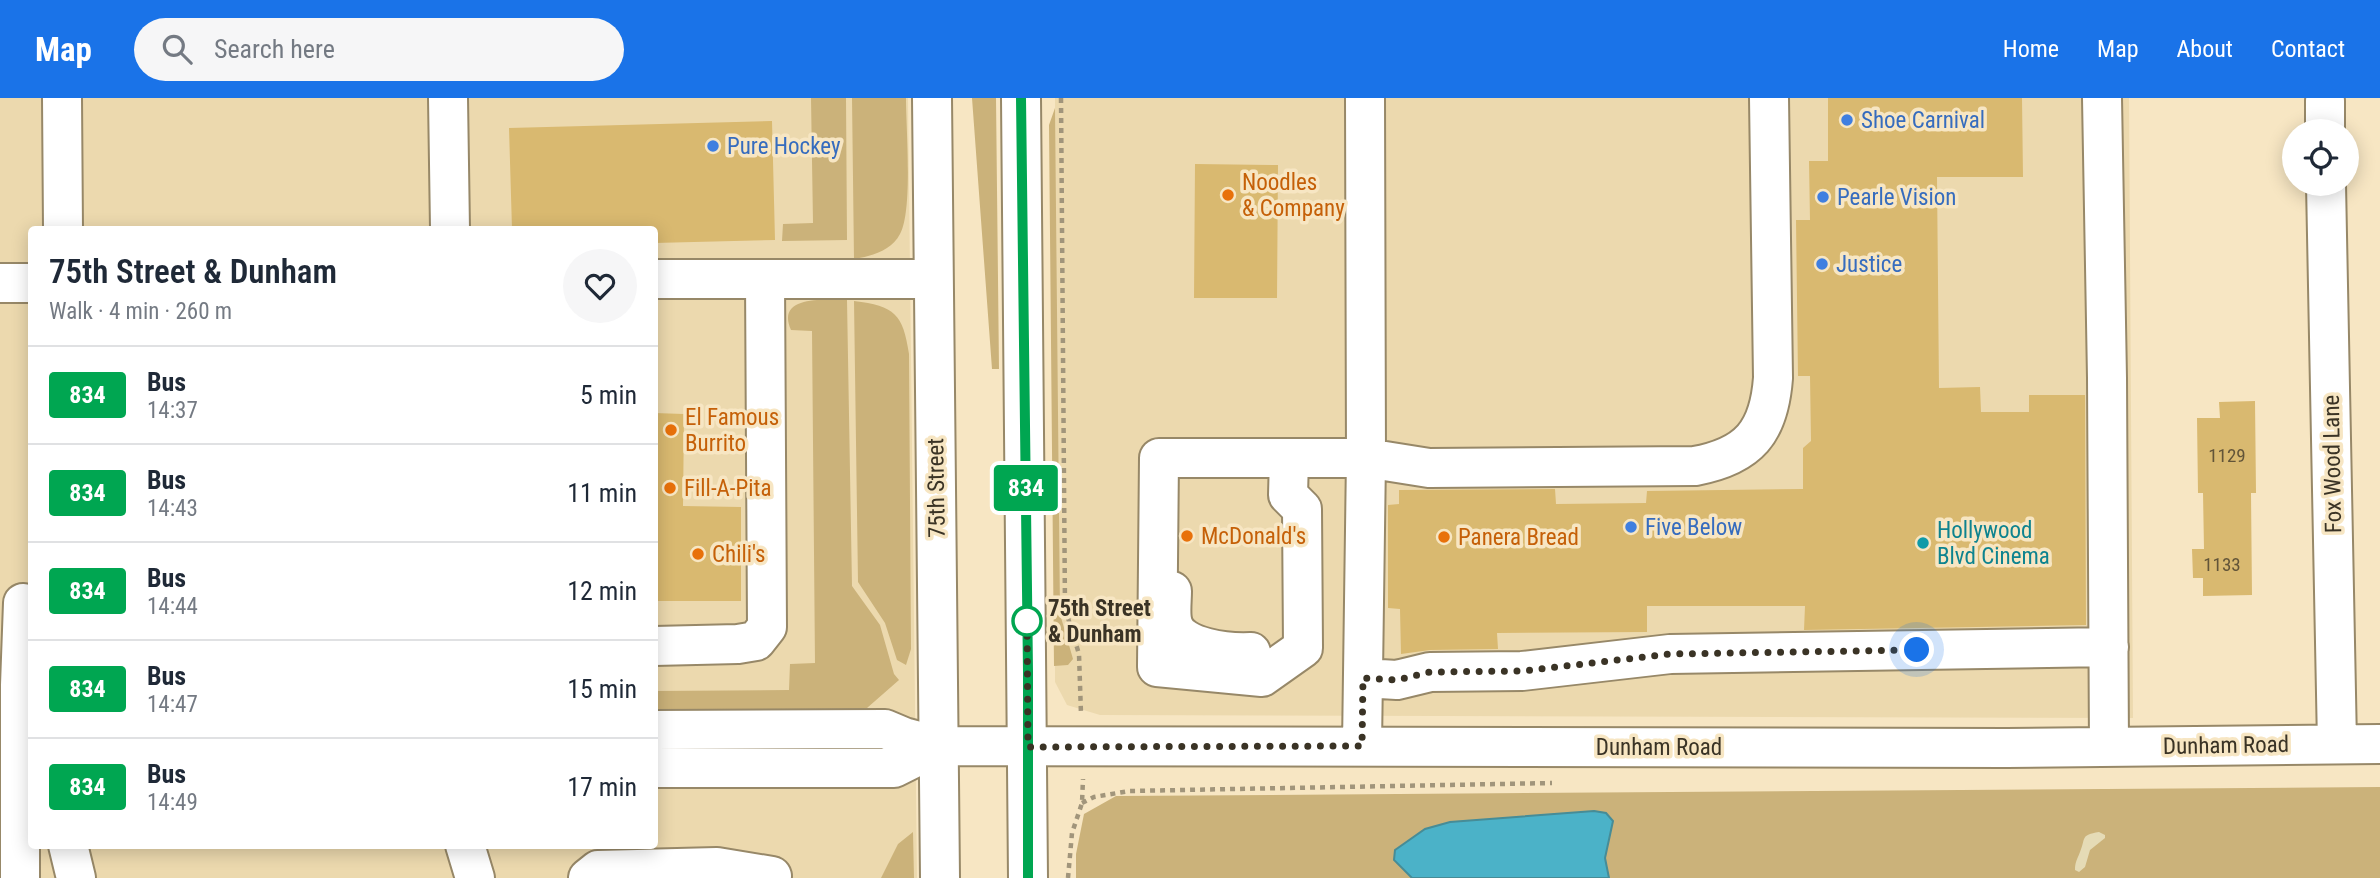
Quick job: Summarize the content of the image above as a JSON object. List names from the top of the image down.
{
  "streets": {
    "street": ["Fox Wood Lane", "75th Street", "Dunham Road"]
  },
  "crossings": [
    ["Fox Wood Lane", "Dunham Road"],
    ["75th Street", "Dunham Road"]
  ],
  "places": [
    "Shoe Carnival",
    "Pure Hockey",
    "Noodles & Company",
    "Pearle Vision",
    "Justice",
    "El Famous Burrito",
    "Fill-A-Pita",
    "Five Below",
    "McDonald's",
    "Panera Bread",
    "Hollywood Blvd Cinema",
    "Chili's",
    "75th Street & Dunham"
  ],
  "lines": ["bus line 834"],
  "house_numbers": ["1129", "1133"],
  "page": {
    "header": "Map",
    "search": "Search here",
    "nav": [
      "Home",
      "Map",
      "About",
      "Contact"
    ],
    "on_map": "834",
    "heading": ["75th Street & Dunham", "Walk · 4 min · 260 m"],
    "list": [
      {
        "mark": "834",
        "name": "Bus",
        "note": "14:37",
        "value": "5 min"
      },
      {
        "mark": "834",
        "name": "Bus",
        "note": "14:43",
        "value": "11 min"
      },
      {
        "mark": "834",
        "name": "Bus",
        "note": "14:44",
        "value": "12 min"
      },
      {
        "mark": "834",
        "name": "Bus",
        "note": "14:47",
        "value": "15 min"
      },
      {
        "mark": "834",
        "name": "Bus",
        "note": "14:49",
        "value": "17 min"
      }
    ]
  }
}
